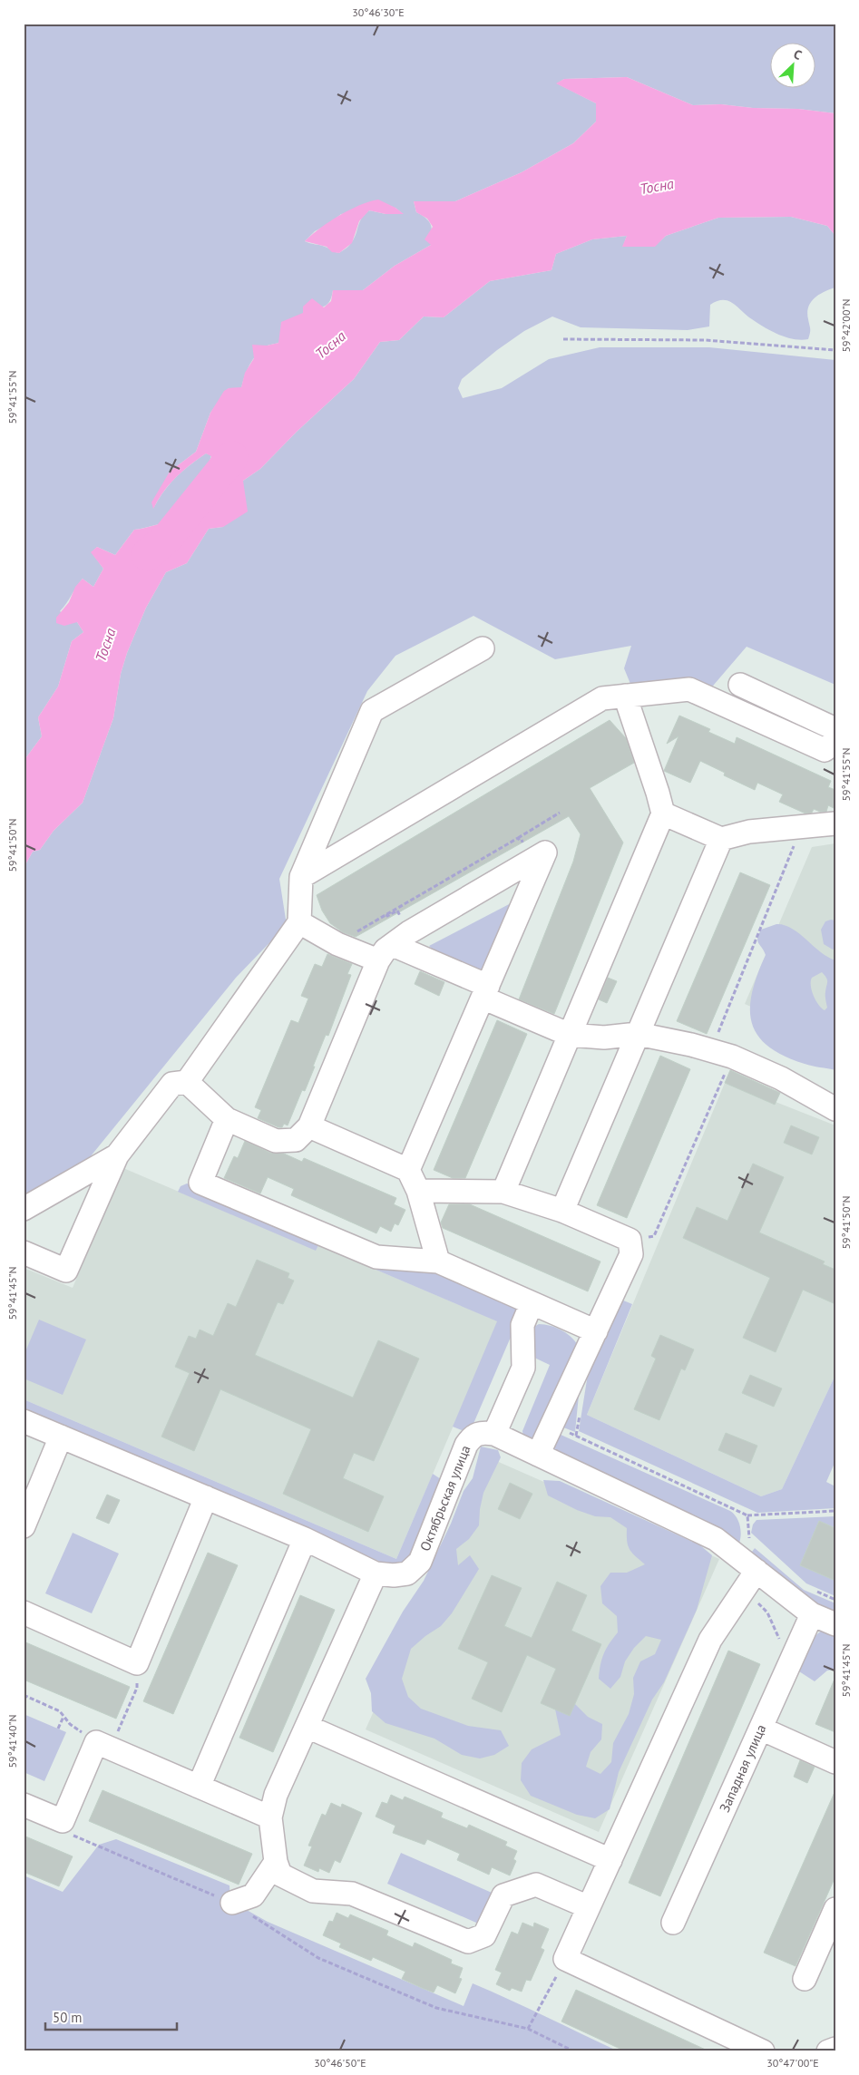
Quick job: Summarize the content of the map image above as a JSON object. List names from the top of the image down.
{
  "streets": {
    "street": ["Октябрьская улица", "Западная улица"]
  },
  "water": ["Тосна"],
  "scale_bar": "50 m",
  "north": "top right",
  "coordinates": [
    "30°46'30\"E",
    "59°42'00\"N",
    "59°41'55\"N",
    "59°41'50\"N",
    "59°41'45\"N",
    "59°41'40\"N",
    "30°46'50\"E",
    "30°47'00\"E"
  ]
}
